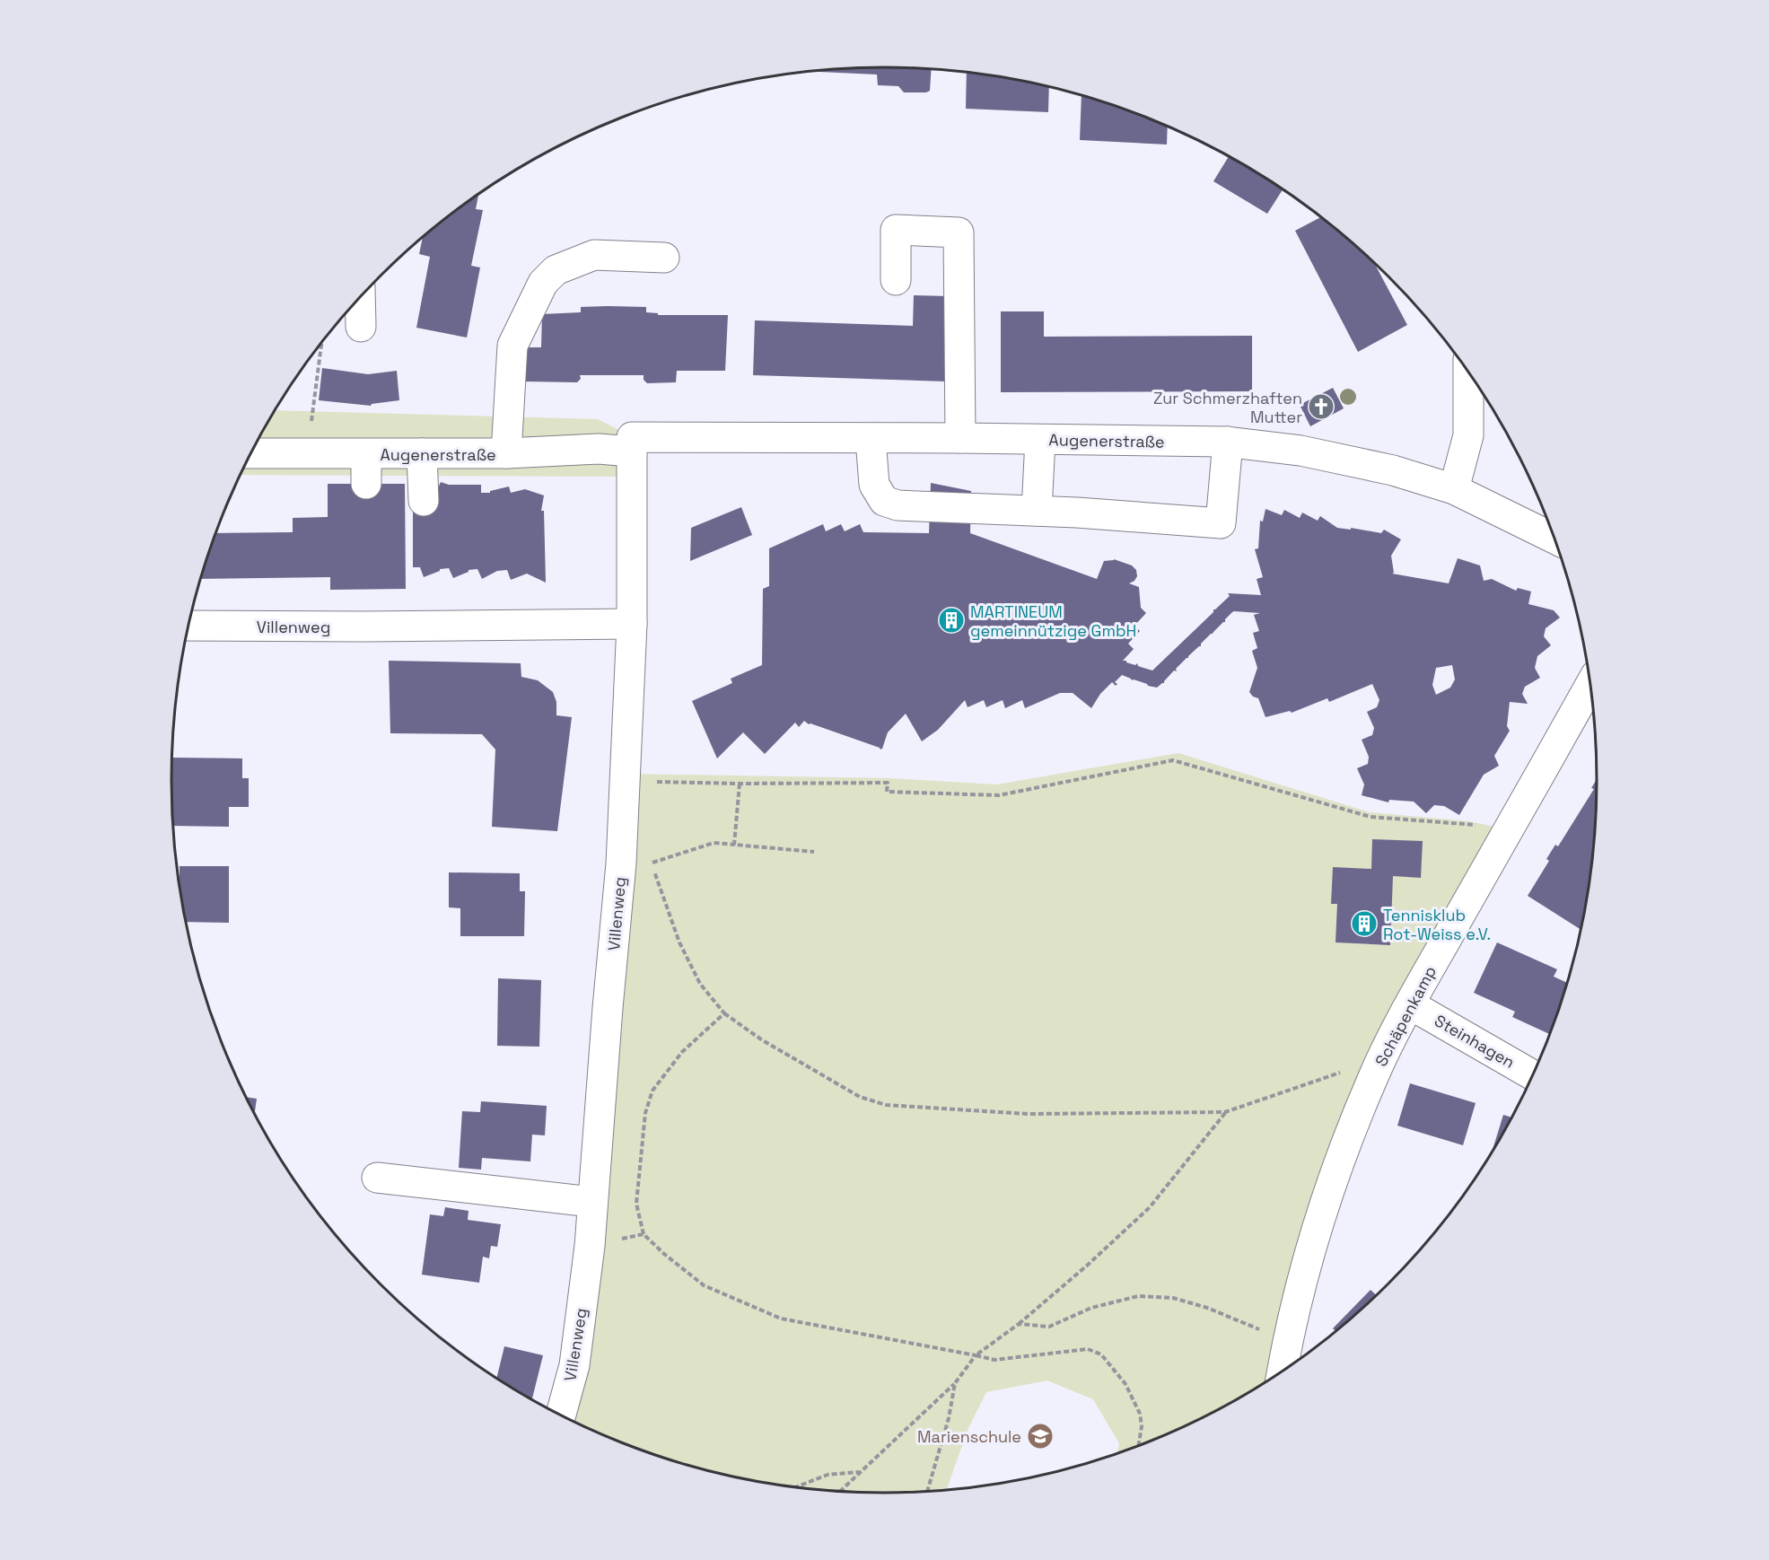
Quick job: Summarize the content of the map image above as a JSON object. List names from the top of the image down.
{
  "streets": {
    "street": [
      "Augenerstraße",
      "Villenweg",
      "Schäpenkamp",
      "Steinhagen"
    ]
  },
  "crossings": [
    ["Augenerstraße", "Villenweg"],
    ["Schäpenkamp", "Steinhagen"]
  ],
  "places": {
    "church": ["Zur Schmerzhaften Mutter"],
    "building": ["MARTINEUM gemeinnützige GmbH", "Tennisklub Rot-Weiss e.V."],
    "school or university": ["Marienschule"]
  }
}
